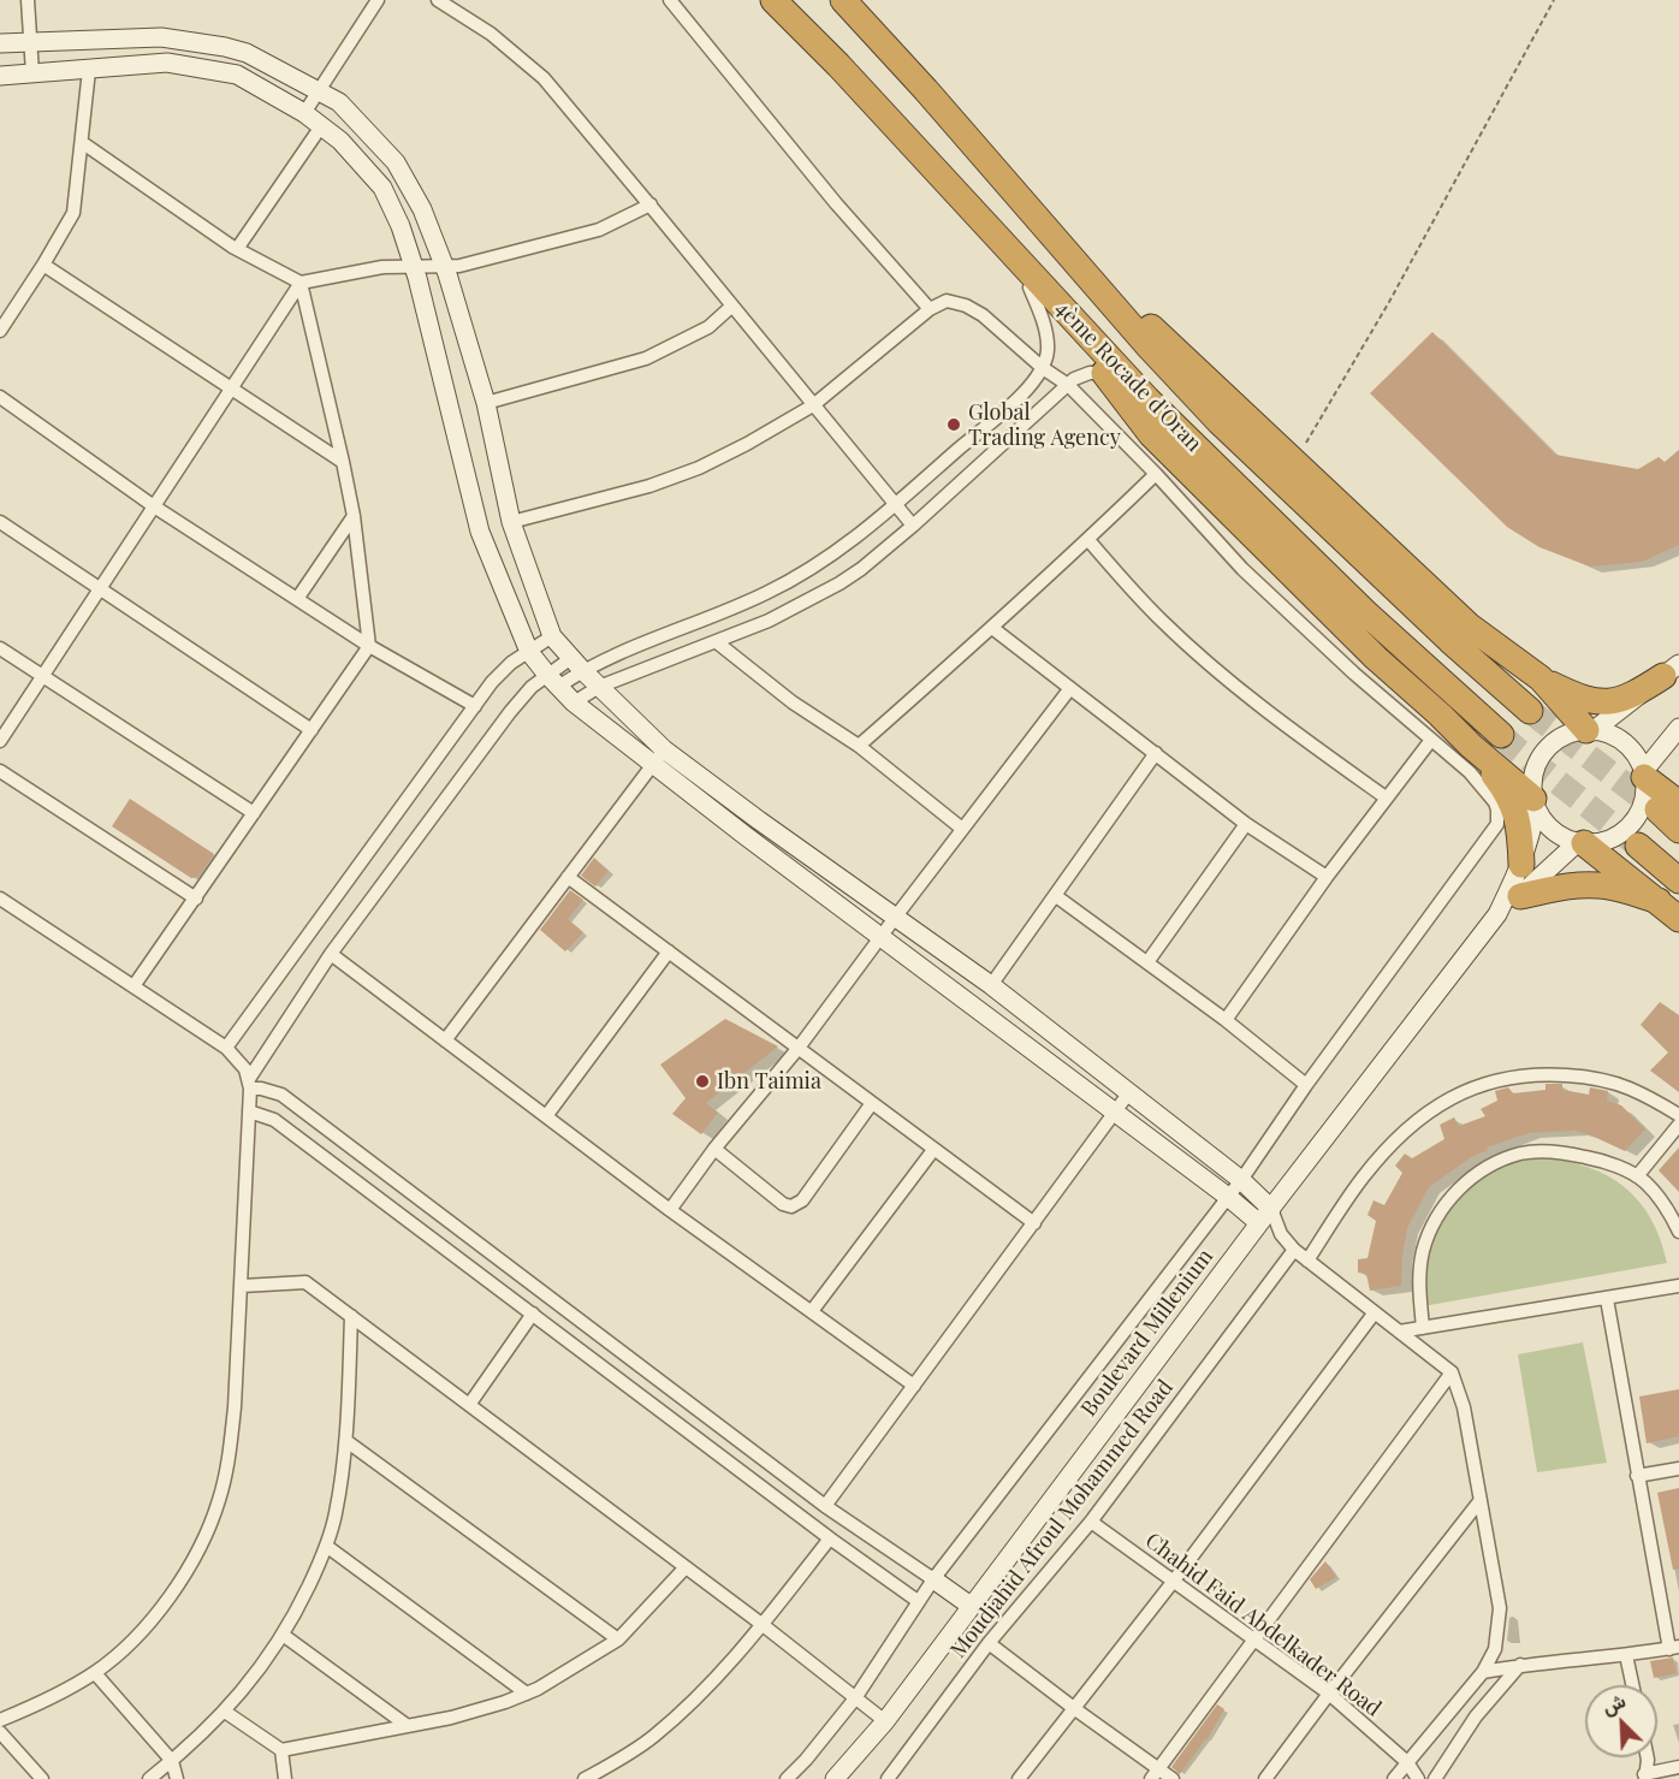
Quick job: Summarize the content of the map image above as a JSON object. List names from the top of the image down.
{
  "streets": {
    "highway": ["4ème Rocade d'Oran"],
    "main road": ["Boulevard Millenium"],
    "street": ["Moudjahid Afroul Mohammed Road", "Chahid Faid Abdelkader Road"]
  },
  "crossings": [
    ["Moudjahid Afroul Mohammed Road", "Chahid Faid Abdelkader Road"]
  ],
  "places": ["Global Trading Agency", "Ibn Taimia"],
  "north": "top left"
}
